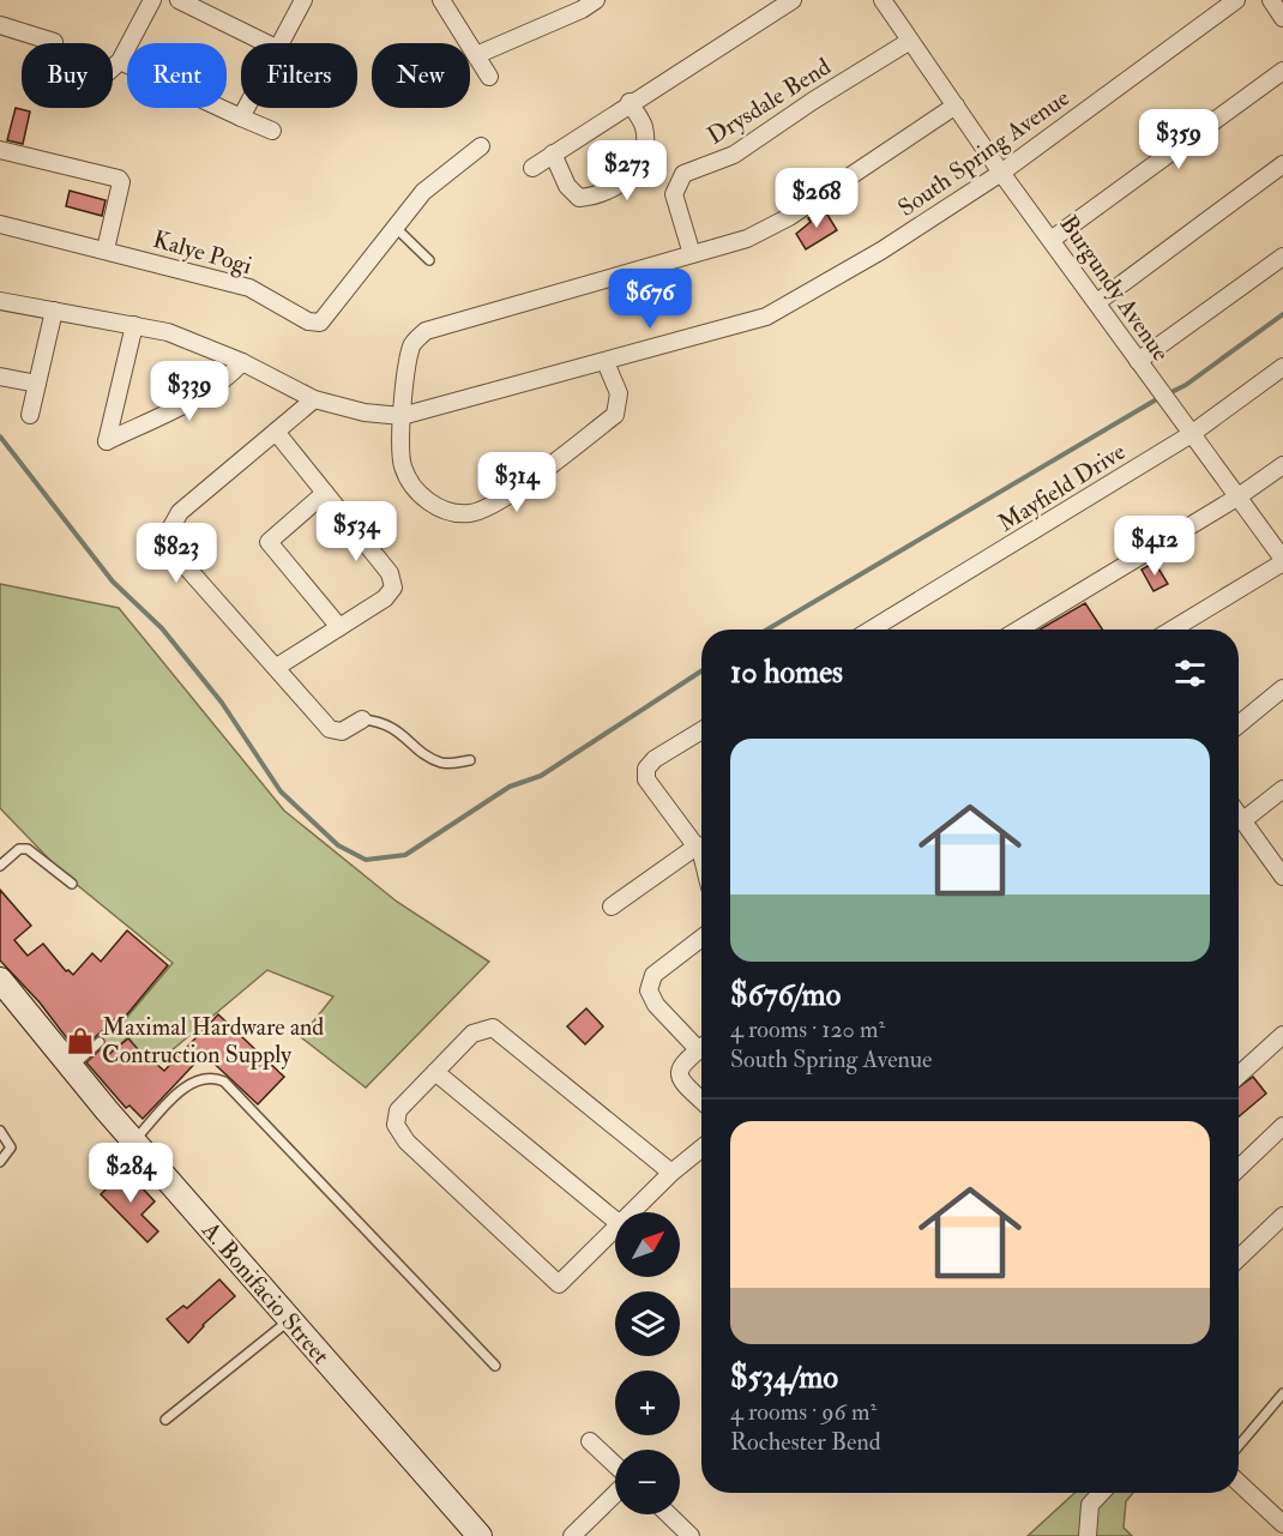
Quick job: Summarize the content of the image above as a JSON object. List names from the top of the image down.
{
  "streets": {
    "main road": ["A. Bonifacio Street"],
    "street": [
      "Drysdale Bend",
      "South Spring Avenue",
      "Kalye Pogi",
      "Burgundy Avenue",
      "Mayfield Drive"
    ]
  },
  "crossings": [
    ["Drysdale Bend", "Burgundy Avenue"],
    ["South Spring Avenue", "Burgundy Avenue"],
    ["Burgundy Avenue", "Mayfield Drive"]
  ],
  "places": {
    "shop": ["Maximal Hardware and Contruction Supply"]
  },
  "north": "top right",
  "page": {
    "chip": [
      "Buy",
      "Rent",
      "Filters",
      "New"
    ],
    "price": [
      "$359",
      "$273",
      "$268",
      "$676",
      "$339",
      "$314",
      "$534",
      "$412",
      "$823",
      "$284"
    ],
    "heading": "10 homes",
    "list": [
      {
        "name": "$676/mo",
        "note": "4 rooms · 120 m² · South Spring Avenue"
      },
      {
        "name": "$534/mo",
        "note": "4 rooms · 96 m² · Rochester Bend"
      }
    ],
    "map_buttons": ["+", "−"]
  }
}
